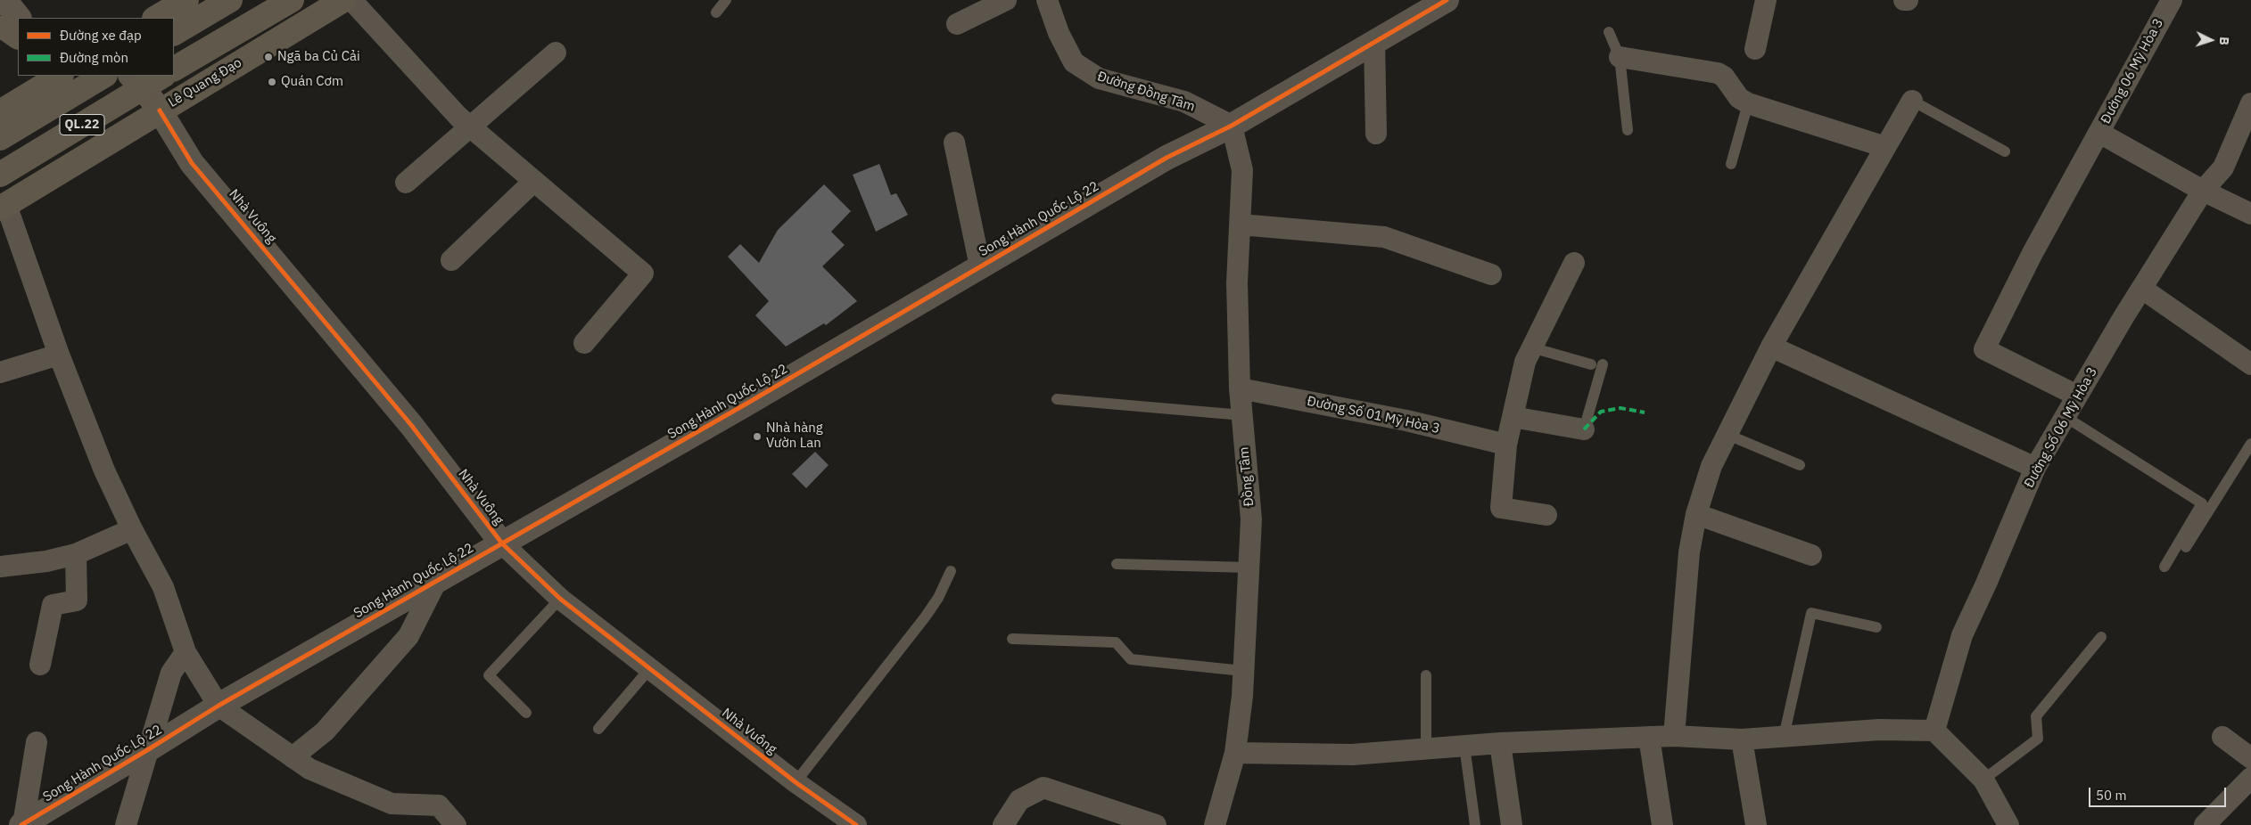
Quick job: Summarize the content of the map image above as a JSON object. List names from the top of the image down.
{
  "streets": {
    "highway": ["Lê Quang Đạo", "QL.22"],
    "street": [
      "Đường 06 Mỹ Hòa 3",
      "Đường Đồng Tâm",
      "Nhà Vuông",
      "Song Hành Quốc Lộ 22",
      "Đường Số 01 Mỹ Hòa 3",
      "Đường Số 06 Mỹ Hòa 3",
      "Đồng Tâm"
    ]
  },
  "crossings": [
    ["Đường 06 Mỹ Hòa 3", "Đường Số 06 Mỹ Hòa 3"],
    ["Lê Quang Đạo", "Nhà Vuông"],
    ["Đường Đồng Tâm", "Song Hành Quốc Lộ 22"],
    ["Đường Đồng Tâm", "Đồng Tâm"],
    ["Nhà Vuông", "Song Hành Quốc Lộ 22"],
    ["Song Hành Quốc Lộ 22", "Đồng Tâm"],
    ["Đường Số 01 Mỹ Hòa 3", "Đồng Tâm"]
  ],
  "places": ["Ngã ba Củ Cải", "Quán Cơm", "Nhà hàng Vườn Lan"],
  "legend": ["Đường xe đạp", "Đường mòn"],
  "scale_bar": "50 m",
  "north": "right"
}
